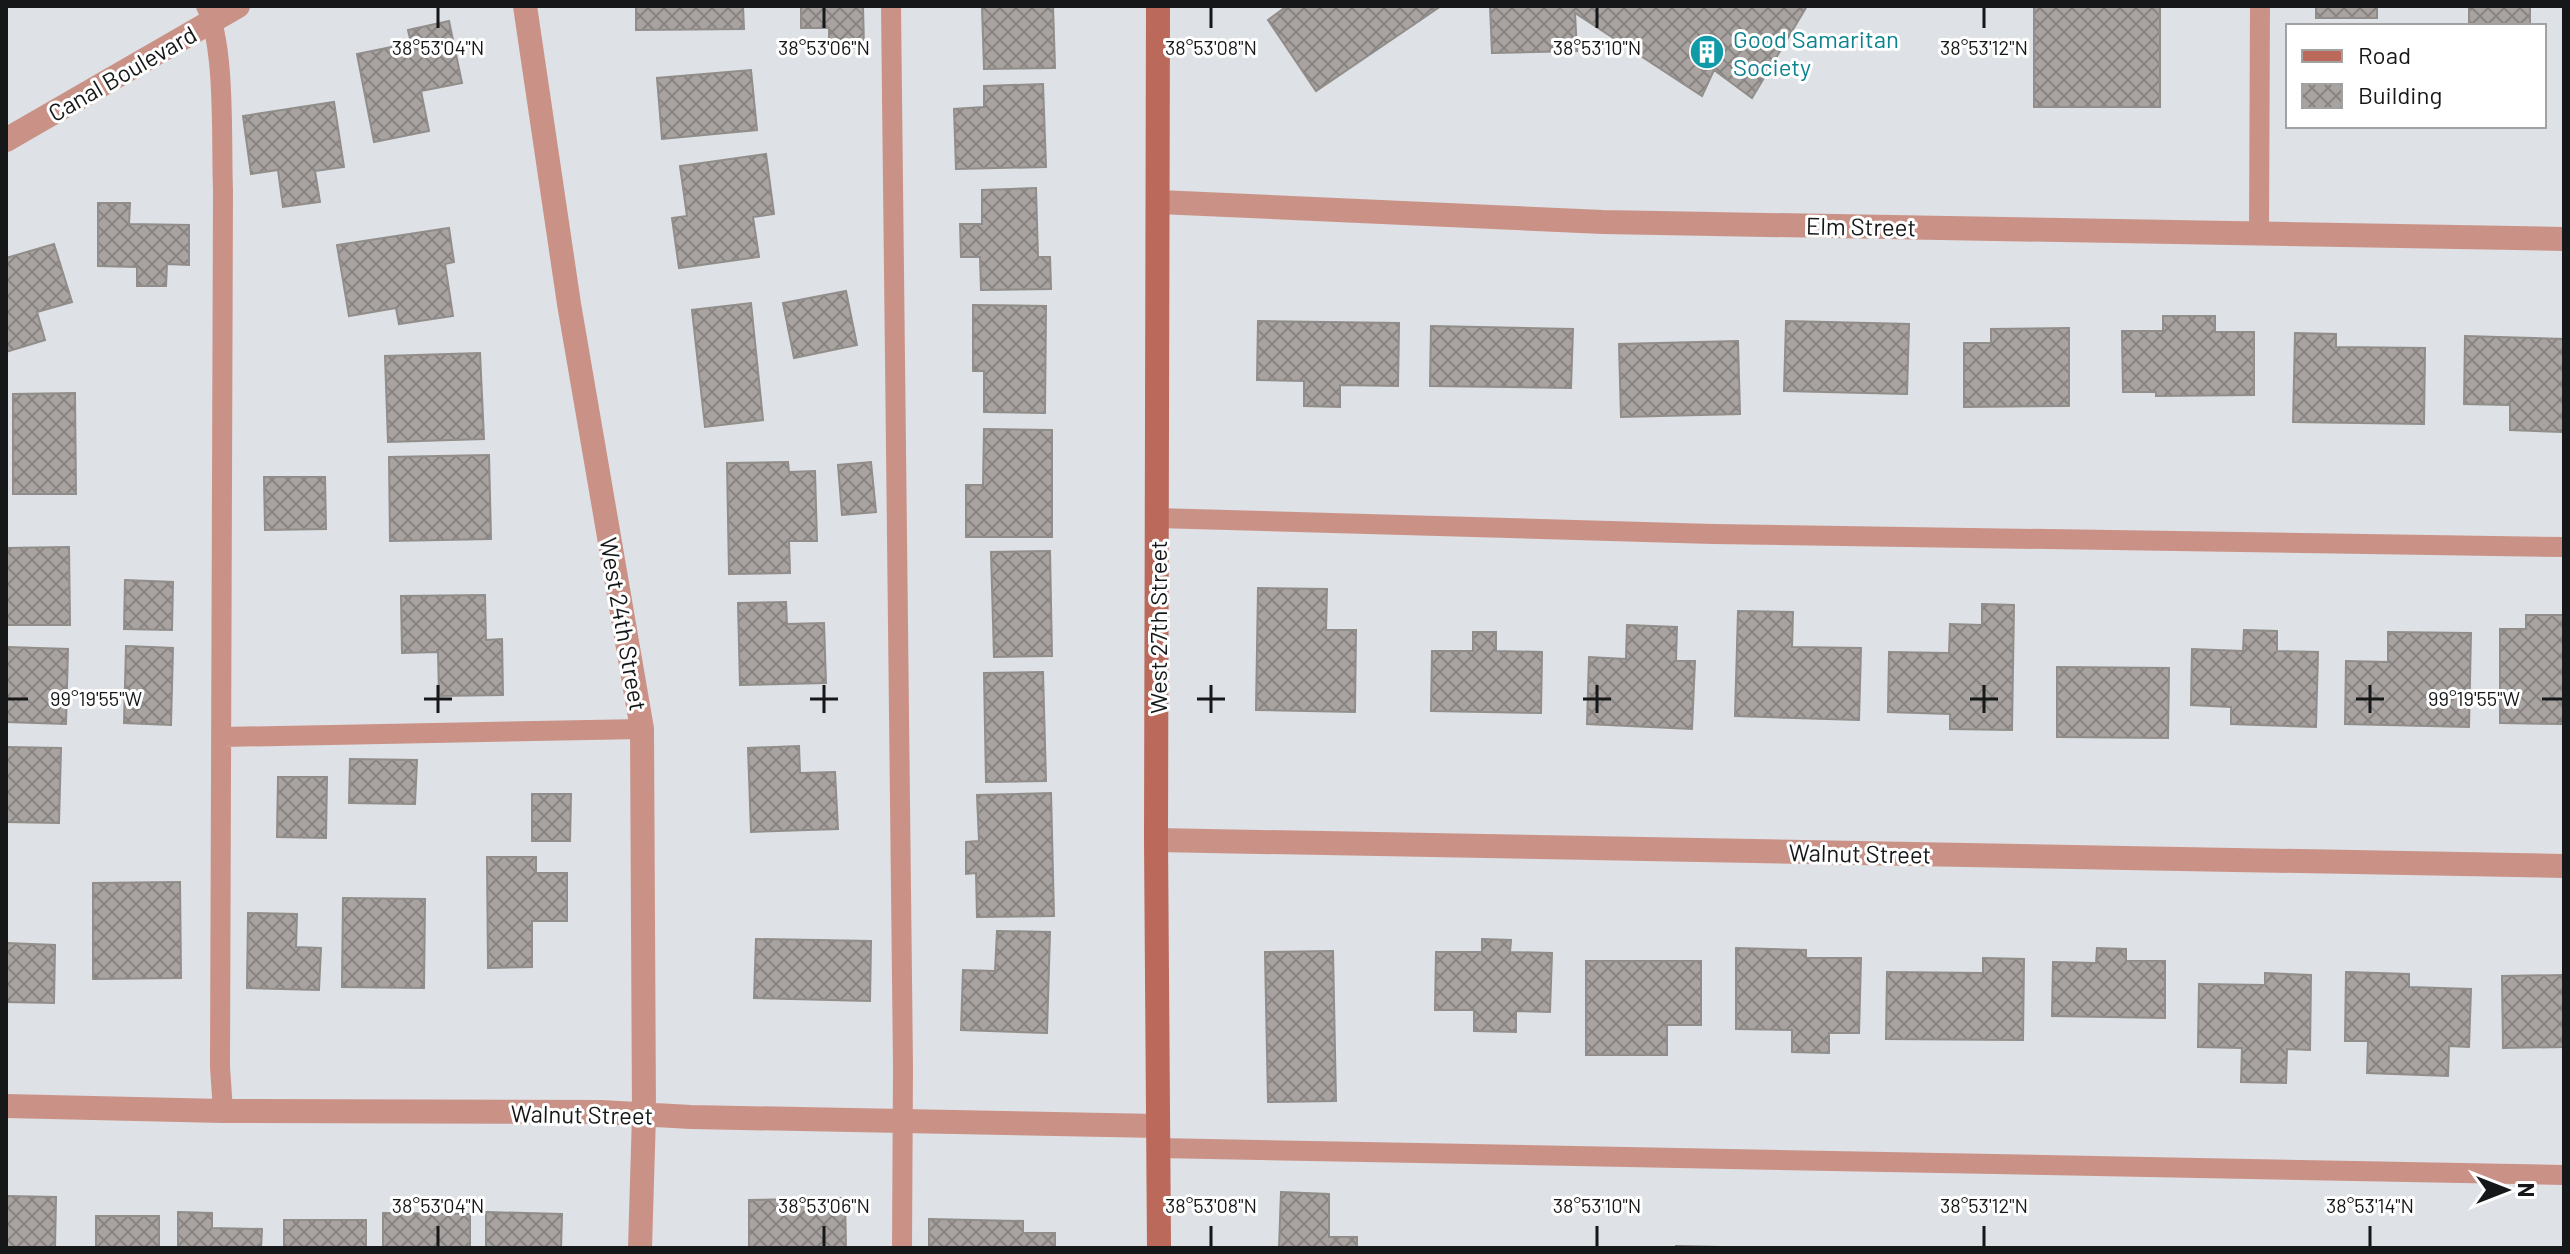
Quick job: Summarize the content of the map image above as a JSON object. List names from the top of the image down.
{
  "streets": {
    "main road": ["West 27th Street"],
    "street": [
      "Canal Boulevard",
      "Elm Street",
      "West 24th Street",
      "Walnut Street"
    ]
  },
  "crossings": [
    ["Elm Street", "West 27th Street"],
    ["West 24th Street", "Walnut Street"],
    ["West 27th Street", "Walnut Street"]
  ],
  "places": {
    "building": ["Good Samaritan Society"]
  },
  "legend": ["Road", "Building"],
  "north": "right",
  "coordinates": [
    "38°53'04\"N",
    "38°53'06\"N",
    "38°53'08\"N",
    "38°53'10\"N",
    "38°53'12\"N",
    "99°19'55\"W",
    "38°53'14\"N"
  ]
}
